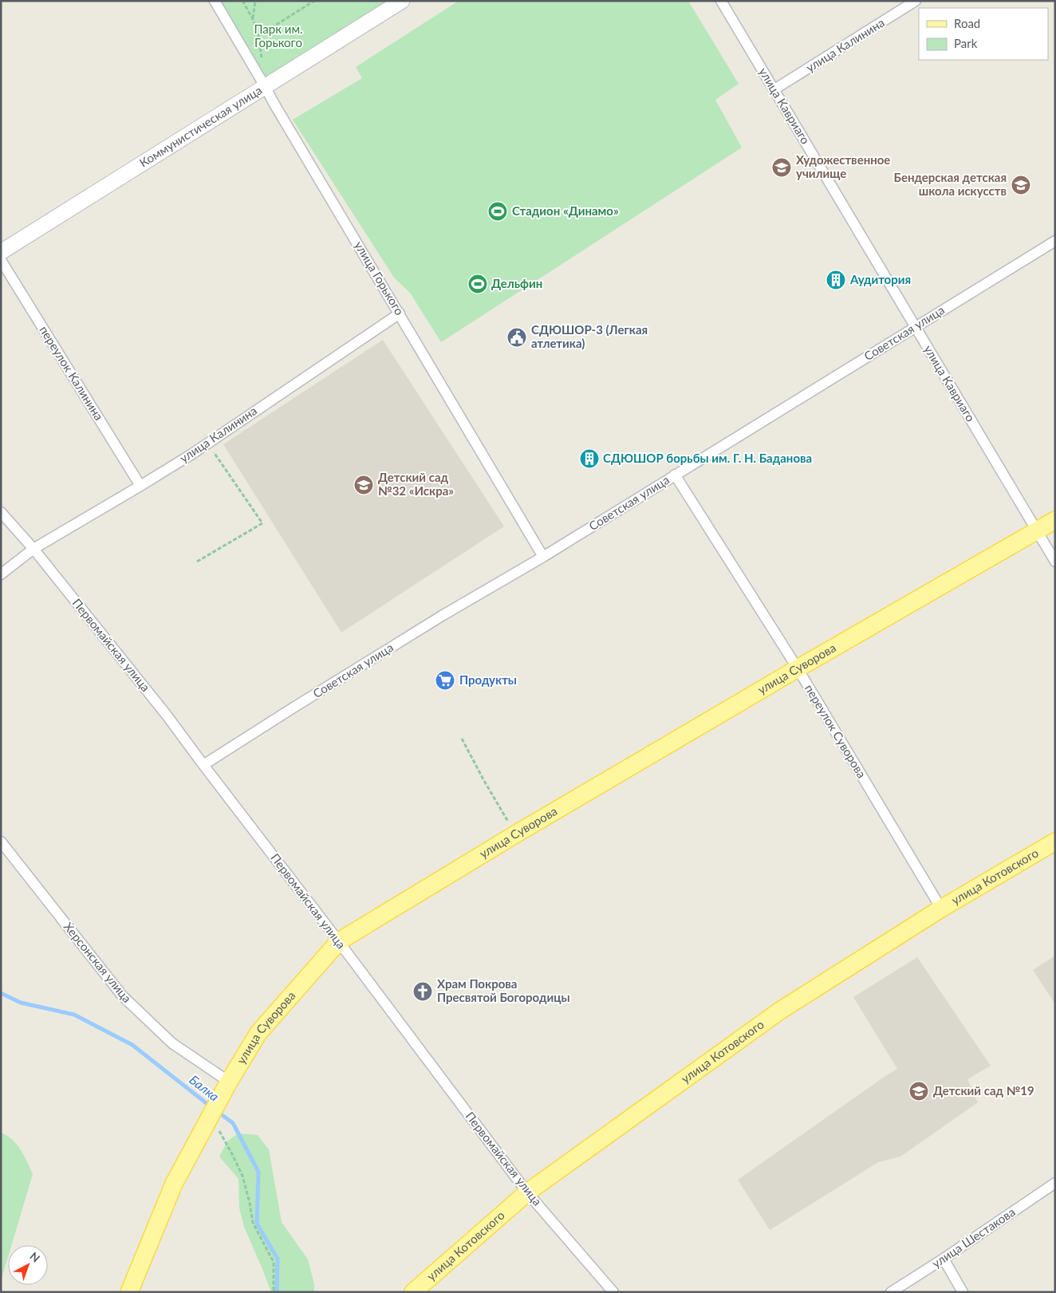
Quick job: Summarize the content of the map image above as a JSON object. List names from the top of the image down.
{
  "streets": {
    "main road": ["Коммунистическая улица", "улица Суворова", "улица Котовского"],
    "street": [
      "улица Калинина",
      "улица Кавриаго",
      "улица Горького",
      "Советская улица",
      "переулок Калинина",
      "Первомайская улица",
      "переулок Суворова",
      "Херсонская улица",
      "улица Шестакова"
    ]
  },
  "crossings": [
    ["улица Калинина", "улица Кавриаго"],
    ["улица Калинина", "улица Горького"],
    ["улица Калинина", "переулок Калинина"],
    ["улица Калинина", "Первомайская улица"],
    ["улица Кавриаго", "Советская улица"],
    ["улица Кавриаго", "улица Суворова"],
    ["Коммунистическая улица", "улица Горького"],
    ["улица Горького", "Советская улица"],
    ["Советская улица", "Первомайская улица"],
    ["Советская улица", "переулок Суворова"],
    ["Первомайская улица", "улица Суворова"],
    ["Первомайская улица", "улица Котовского"],
    ["улица Суворова", "переулок Суворова"],
    ["улица Суворова", "Херсонская улица"],
    ["переулок Суворова", "улица Котовского"]
  ],
  "water": ["Балка"],
  "parks": ["Парк им. Горького"],
  "places": {
    "school or university": [
      "Художественное училище",
      "Бендерская детская школа искусств",
      "Детский сад №32 «Искра»",
      "Детский сад №19"
    ],
    "sports": ["Стадион «Динамо»", "Дельфин"],
    "building": ["Аудитория", "СДЮШОР борьбы им. Г. Н. Баданова"],
    "public building": ["СДЮШОР-3 (Легкая атлетика)"],
    "supermarket": ["Продукты"],
    "church": ["Храм Покрова Пресвятой Богородицы"]
  },
  "legend": ["Road", "Park"],
  "north": "top right"
}
